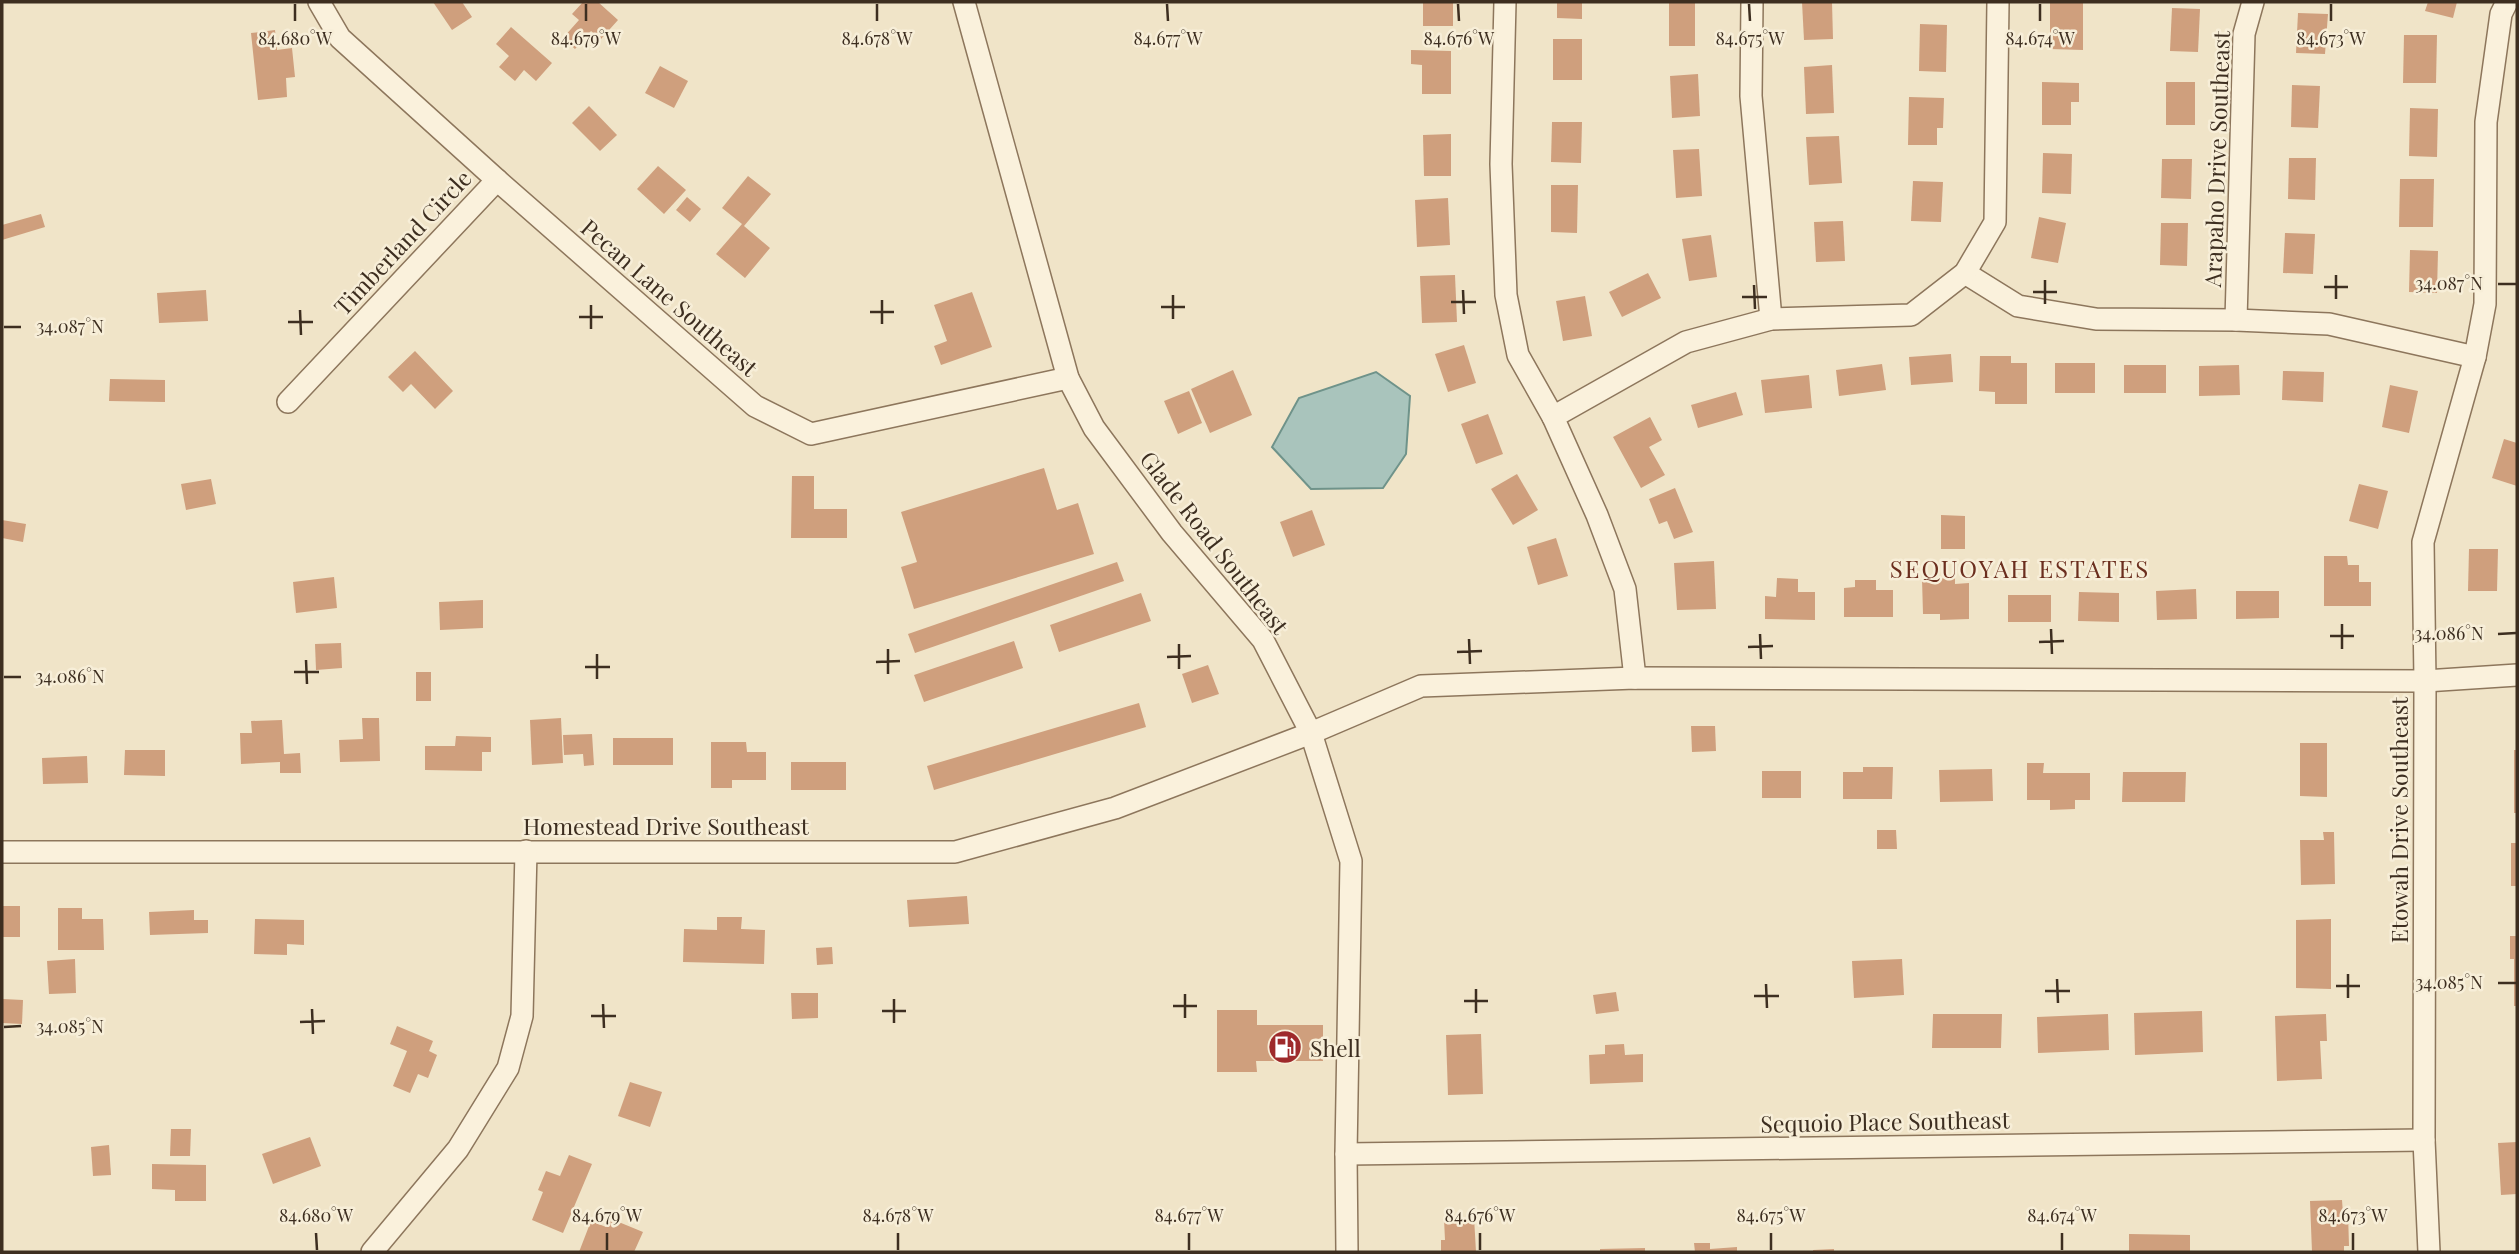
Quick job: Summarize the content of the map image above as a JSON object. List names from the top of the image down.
{
  "streets": {
    "street": [
      "Arapaho Drive Southeast",
      "Timberland Circle",
      "Pecan Lane Southeast",
      "Glade Road Southeast",
      "Etowah Drive Southeast",
      "Homestead Drive Southeast",
      "Sequoio Place Southeast"
    ]
  },
  "crossings": [
    ["Timberland Circle", "Pecan Lane Southeast"],
    ["Pecan Lane Southeast", "Glade Road Southeast"],
    ["Glade Road Southeast", "Homestead Drive Southeast"],
    ["Glade Road Southeast", "Sequoio Place Southeast"],
    ["Etowah Drive Southeast", "Homestead Drive Southeast"],
    ["Etowah Drive Southeast", "Sequoio Place Southeast"]
  ],
  "districts": ["SEQUOYAH ESTATES"],
  "places": {
    "fuel station": ["Shell"]
  },
  "coordinates": [
    "84.680°W",
    "84.679°W",
    "84.678°W",
    "84.677°W",
    "84.676°W",
    "84.675°W",
    "84.674°W",
    "84.673°W",
    "34.087°N",
    "34.086°N",
    "34.085°N"
  ]
}
